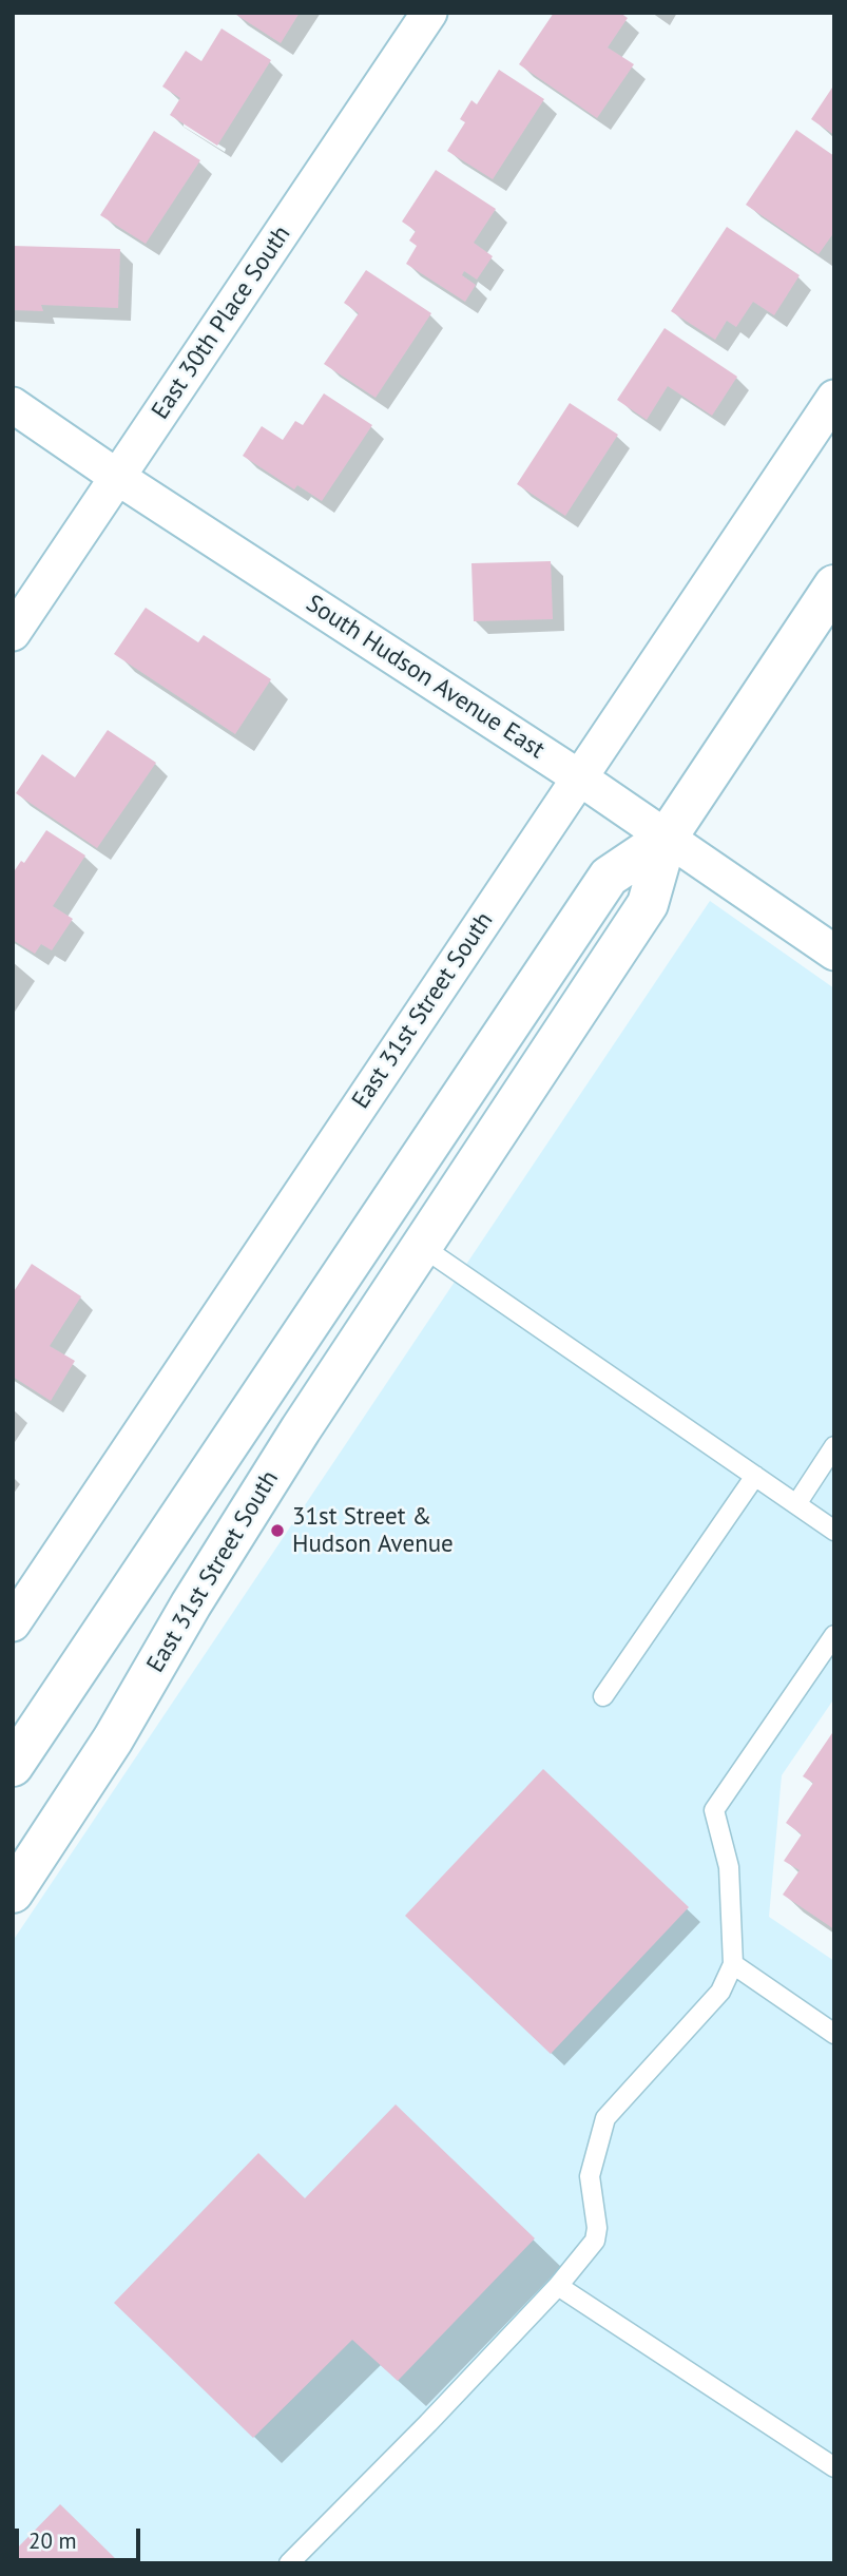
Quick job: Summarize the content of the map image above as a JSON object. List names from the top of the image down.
{
  "streets": {
    "main road": ["East 31st Street South"],
    "street": ["East 30th Place South", "South Hudson Avenue East"]
  },
  "crossings": [
    ["East 30th Place South", "South Hudson Avenue East"],
    ["South Hudson Avenue East", "East 31st Street South"]
  ],
  "places": ["31st Street & Hudson Avenue"],
  "scale_bar": "20 m"
}
